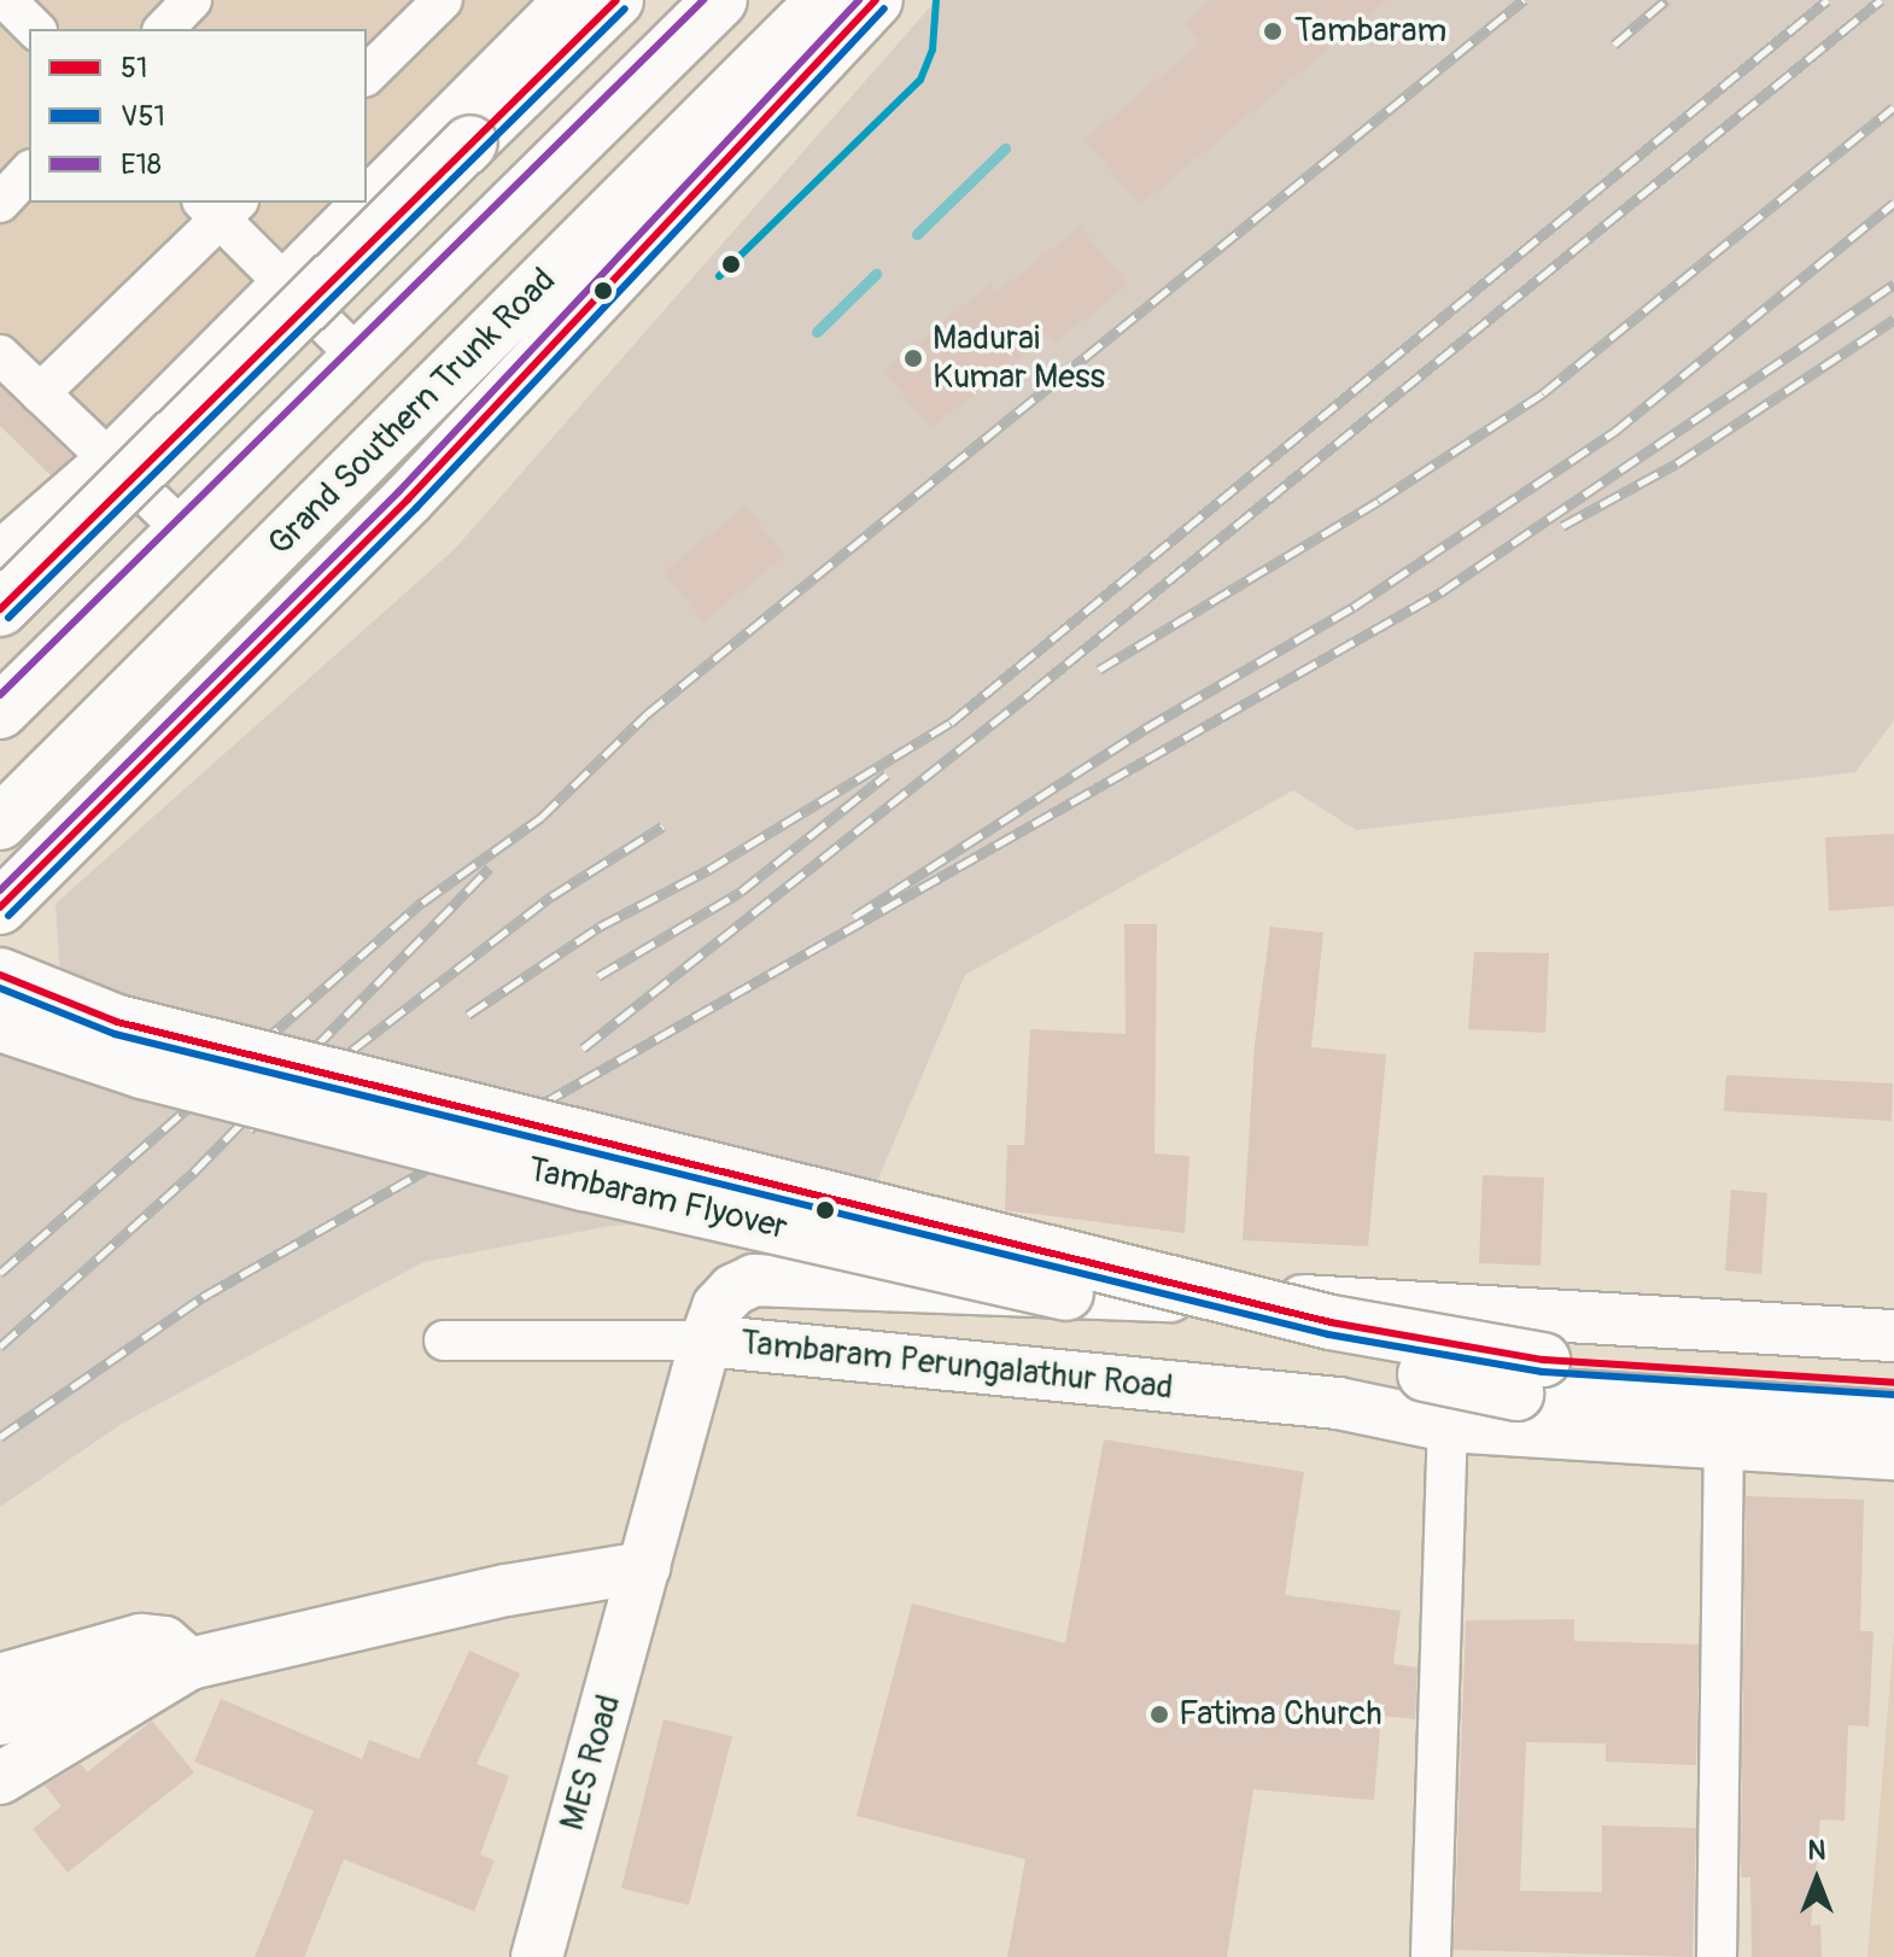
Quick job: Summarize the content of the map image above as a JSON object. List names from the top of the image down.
{
  "streets": {
    "main road": ["Grand Southern Trunk Road", "Tambaram Flyover"],
    "street": ["Tambaram Perungalathur Road", "MES Road"]
  },
  "crossings": [
    ["Tambaram Perungalathur Road", "MES Road"]
  ],
  "places": ["Tambaram", "Madurai Kumar Mess", "Fatima Church"],
  "lines": ["transit line 51", "transit line E18", "transit line V51"],
  "legend": ["51", "V51", "E18"],
  "north": "top"
}
